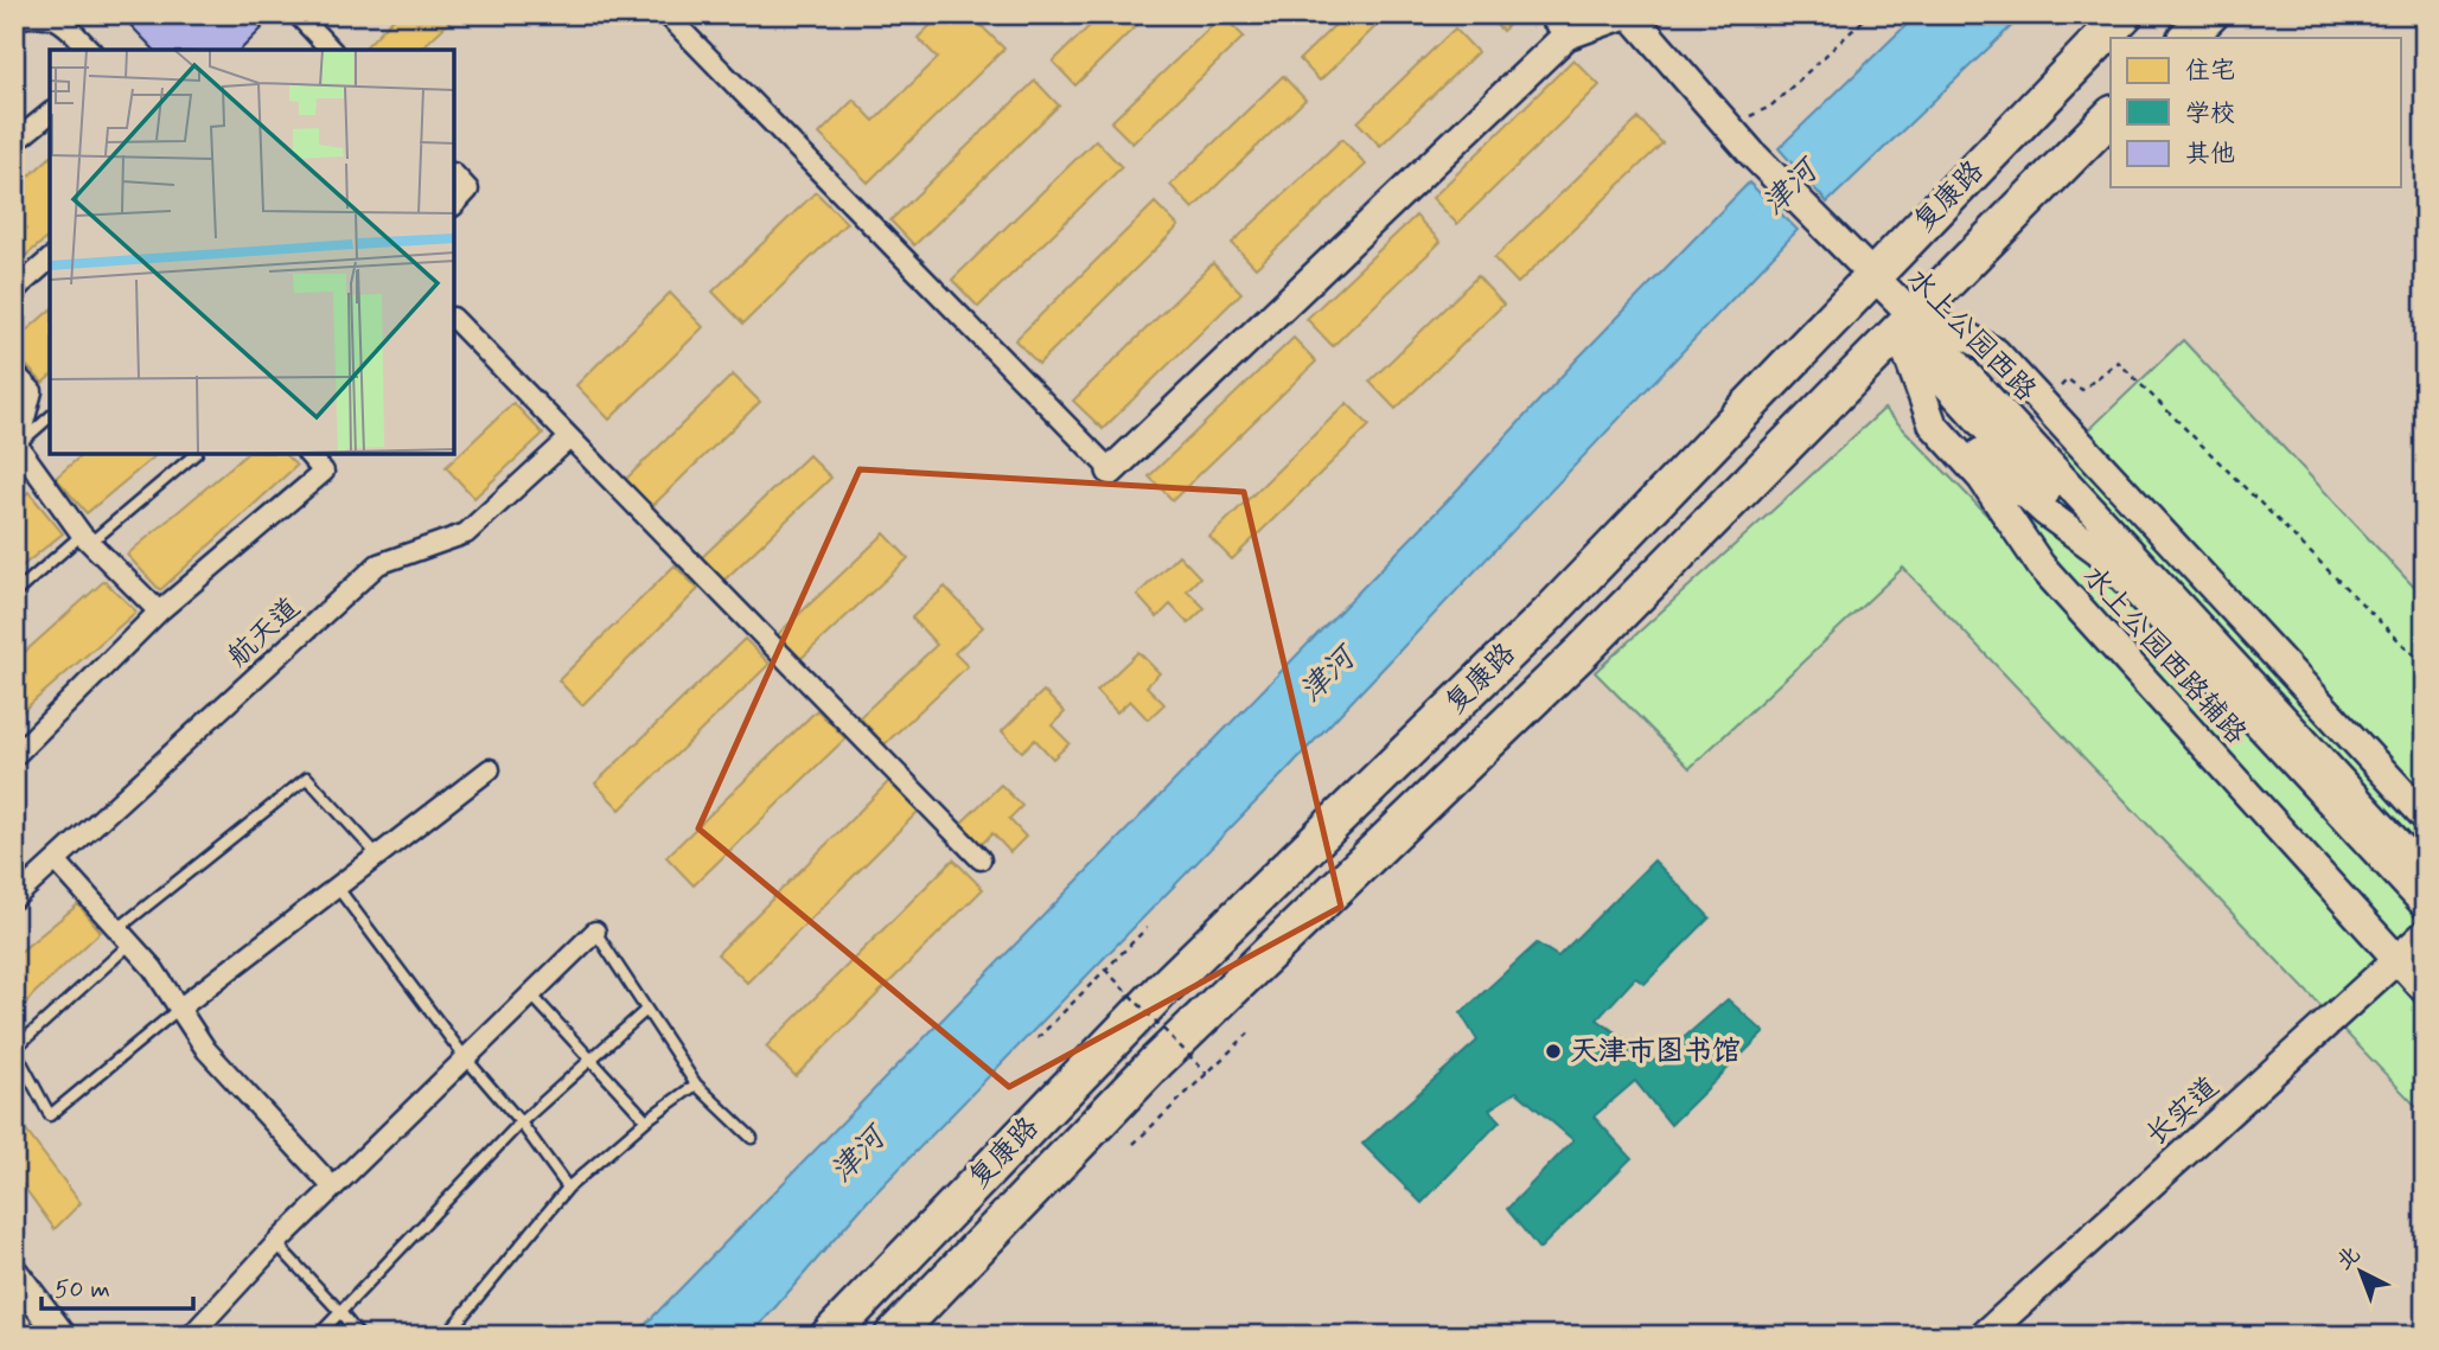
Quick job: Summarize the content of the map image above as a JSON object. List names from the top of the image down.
{
  "streets": {
    "highway": ["复康路"],
    "street": [
      "水上公园西路",
      "航天道",
      "水上公园西路辅路",
      "长实道"
    ]
  },
  "crossings": [
    ["复康路", "水上公园西路"],
    ["复康路", "水上公园西路辅路"],
    ["水上公园西路", "水上公园西路辅路"],
    ["水上公园西路辅路", "长实道"]
  ],
  "water": ["津河"],
  "places": ["天津市图书馆"],
  "legend": ["住宅", "学校", "其他"],
  "scale_bar": "50 m",
  "north": "top left"
}
